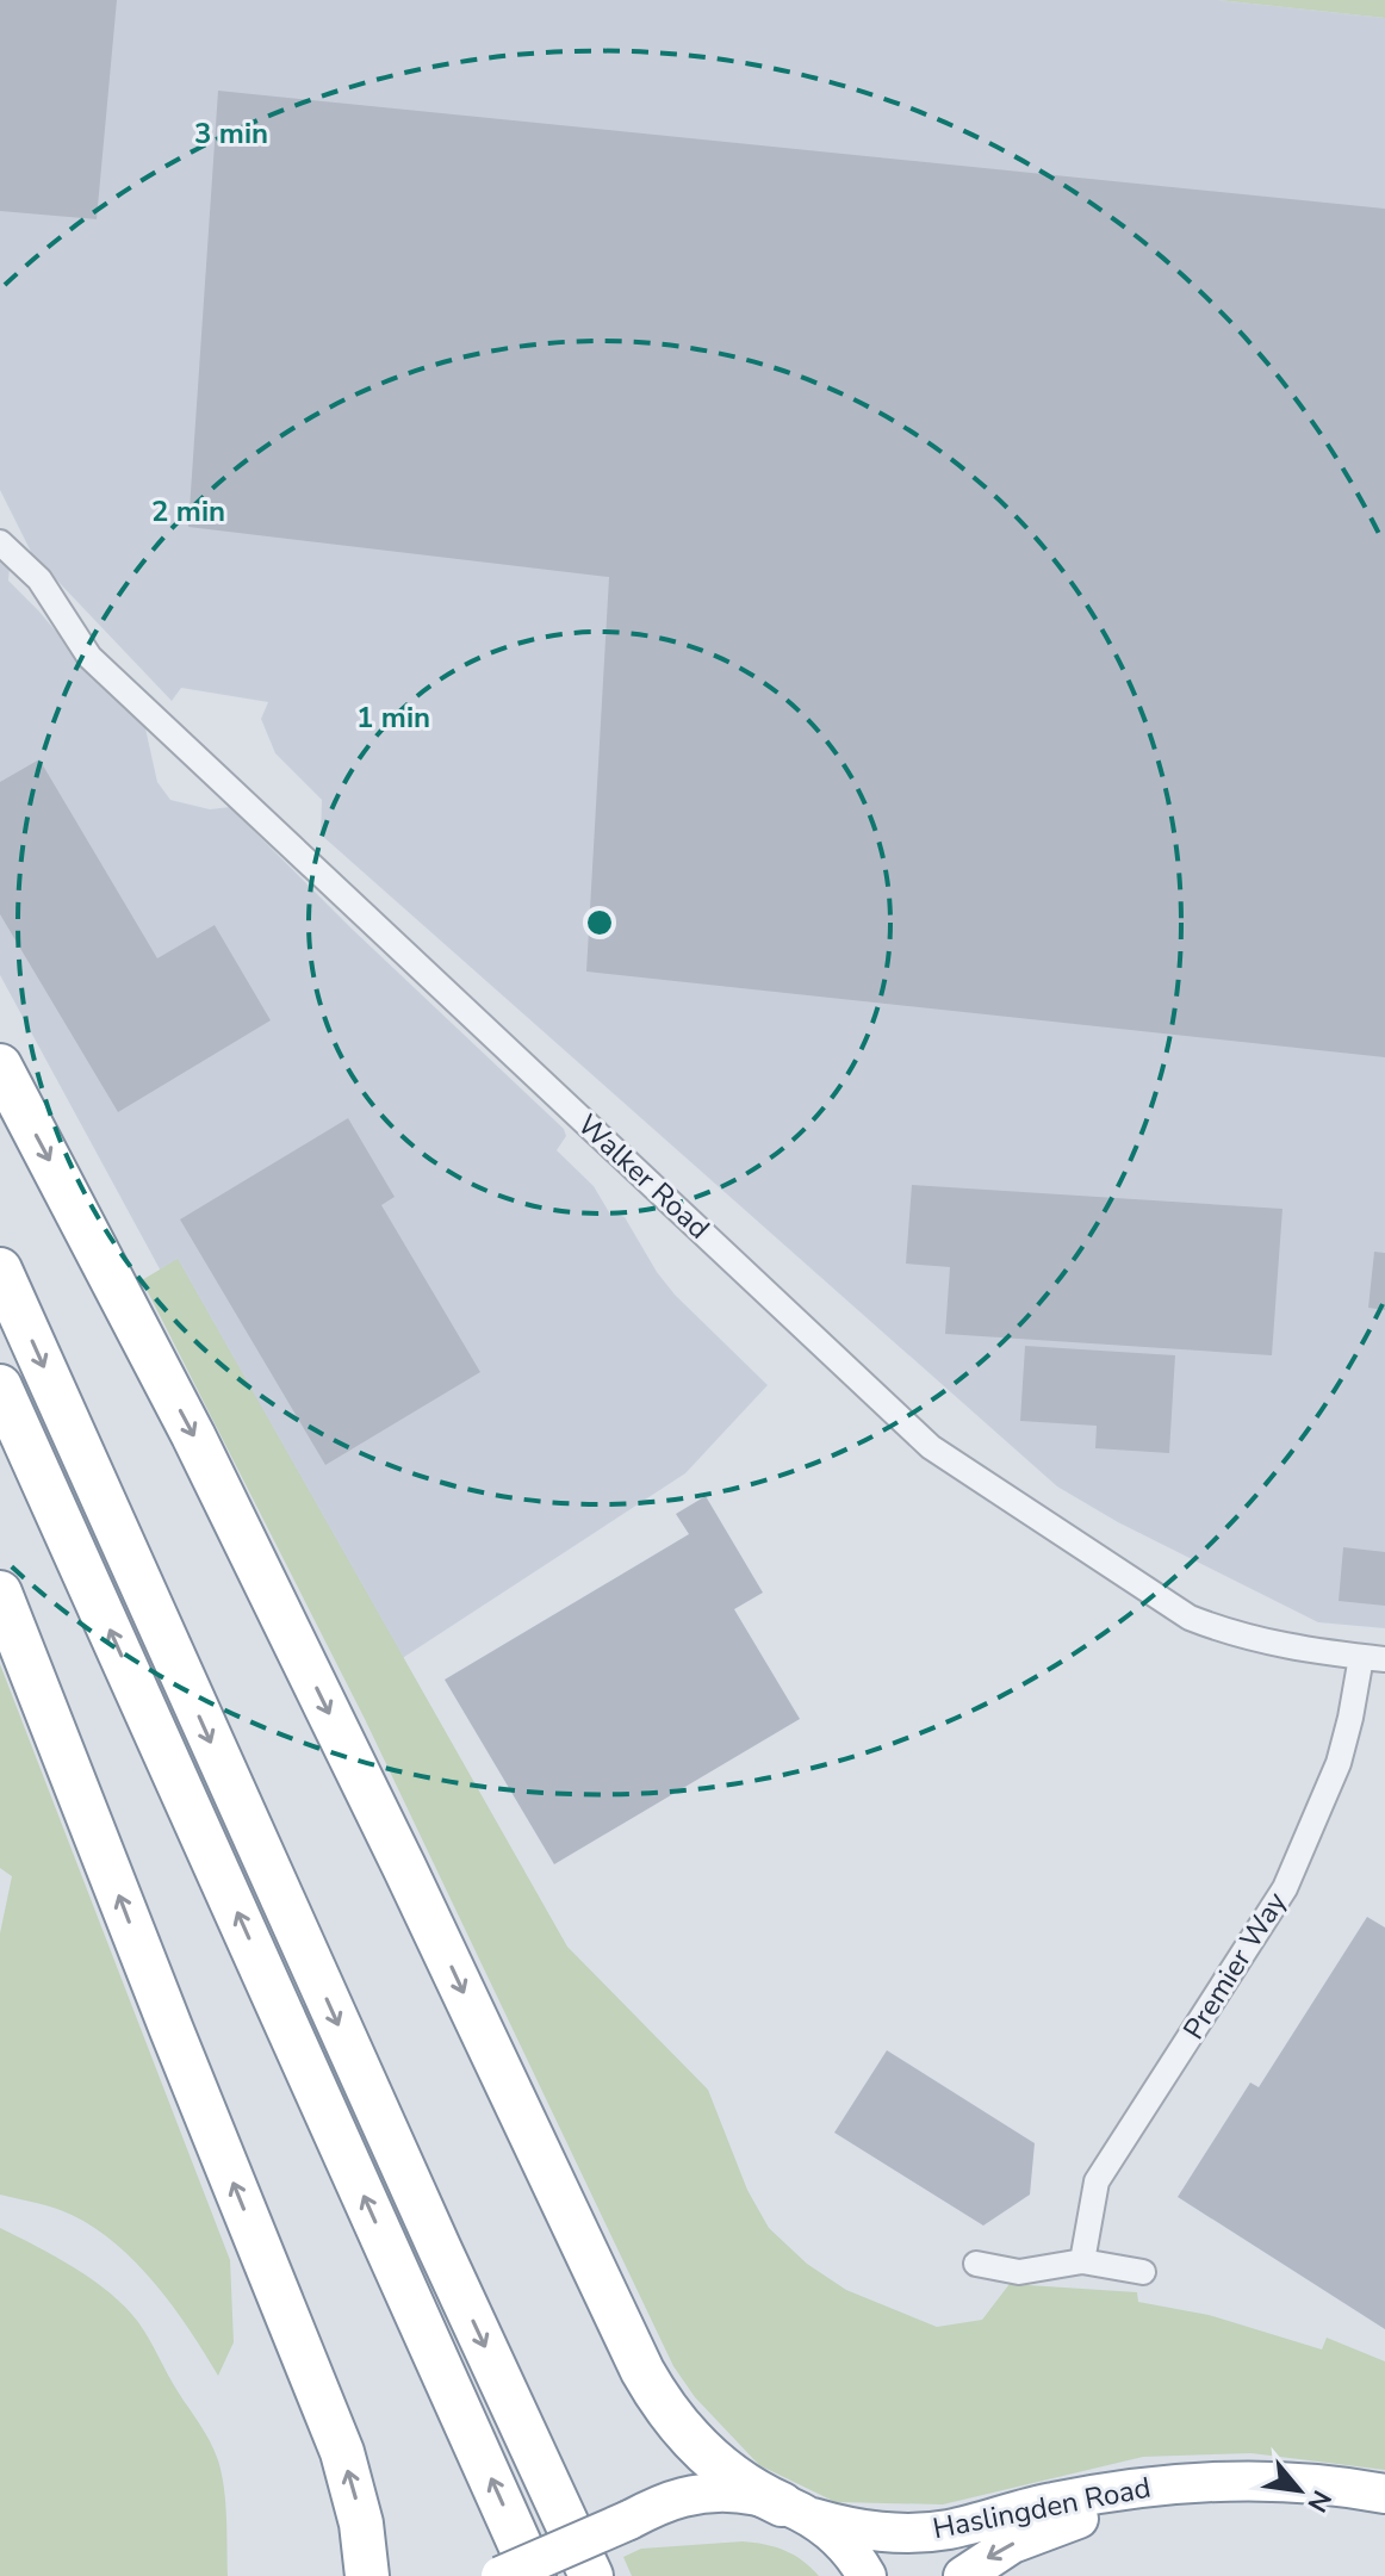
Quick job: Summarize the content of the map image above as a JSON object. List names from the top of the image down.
{
  "streets": {
    "highway": ["Haslingden Road"],
    "street": ["Walker Road", "Premier Way"]
  },
  "crossings": [
    ["Walker Road", "Premier Way"]
  ],
  "north": "bottom right",
  "rings": ["3 min", "2 min", "1 min"]
}
